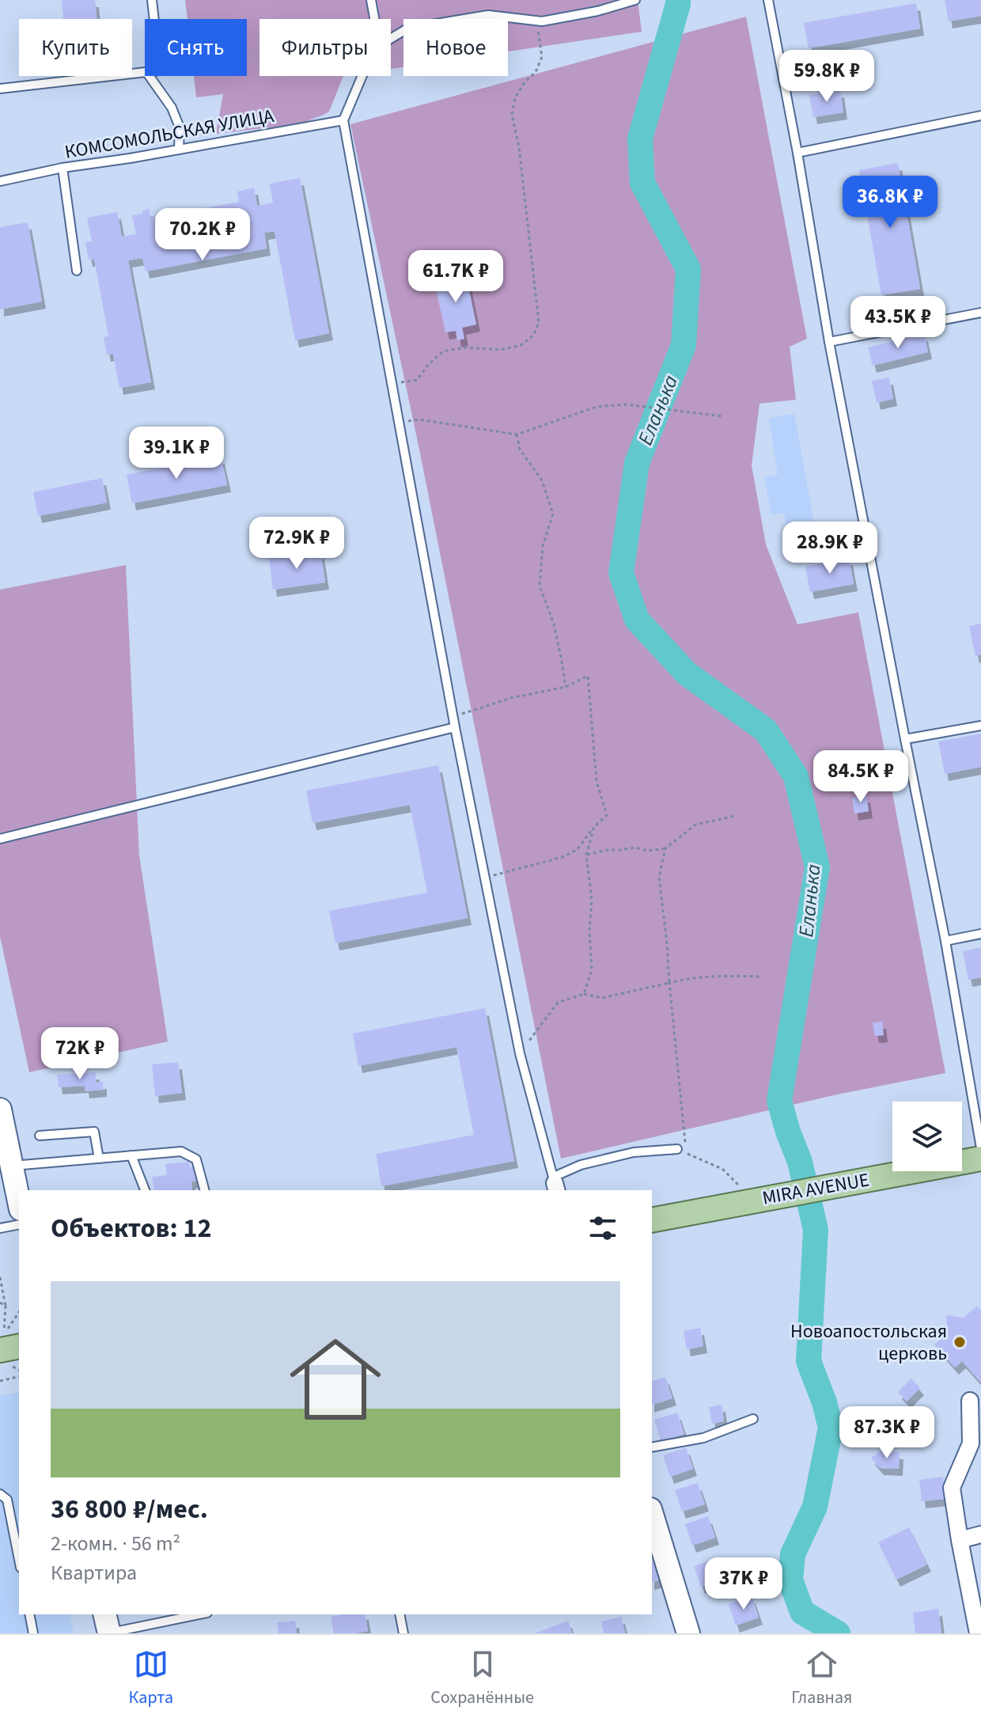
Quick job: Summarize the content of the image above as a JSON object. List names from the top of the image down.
{
  "streets": {
    "main road": ["MIRA AVENUE"],
    "lane": ["КОМСОМОЛЬСКАЯ УЛИЦА"]
  },
  "water": ["Еланька"],
  "places": ["Новоапостольская церковь"],
  "page": {
    "chip": [
      "Купить",
      "Снять",
      "Фильтры",
      "Новое"
    ],
    "price": [
      "59.8K ₽",
      "36.8K ₽",
      "70.2K ₽",
      "61.7K ₽",
      "43.5K ₽",
      "39.1K ₽",
      "72.9K ₽",
      "28.9K ₽",
      "84.5K ₽",
      "72K ₽",
      "87.3K ₽",
      "37K ₽"
    ],
    "heading": "Объектов: 12",
    "list": [
      {
        "name": "36 800 ₽/мес.",
        "note": "2-комн. · 56 m² · Квартира"
      }
    ],
    "tabs": ["Карта", "Сохранённые", "Главная"]
  }
}
